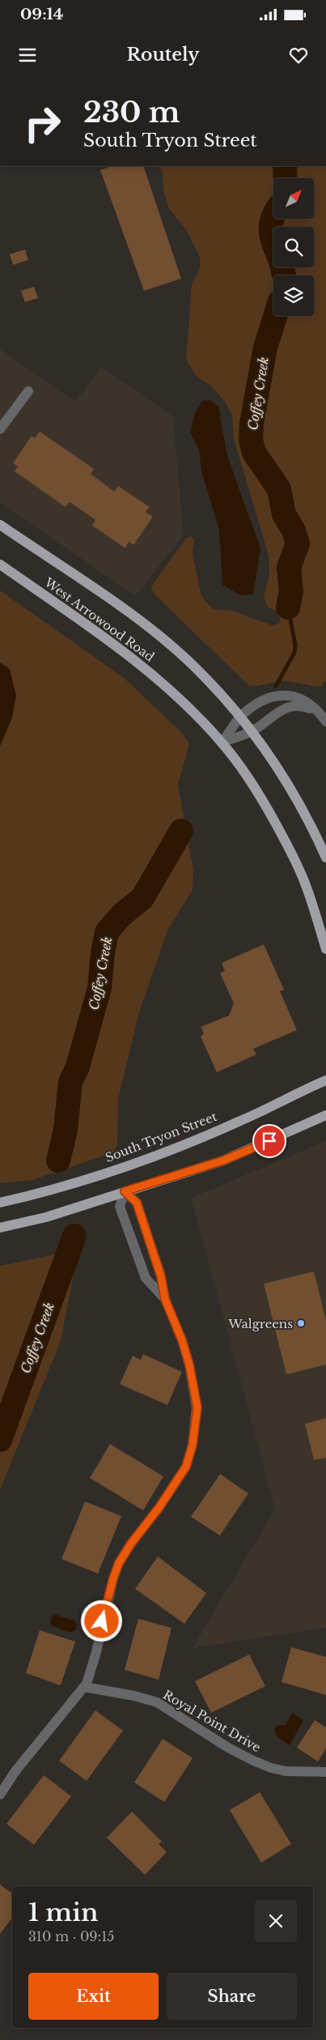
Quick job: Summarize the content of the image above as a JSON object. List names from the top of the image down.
{
  "streets": {
    "main road": ["West Arrowood Road", "South Tryon Street"],
    "street": ["Royal Point Drive"]
  },
  "water": ["Coffey Creek"],
  "places": ["Walgreens"],
  "north": "top right",
  "page": {
    "status": "09:14",
    "header": "Routely",
    "turn": ["230 m", "South Tryon Street"],
    "heading": ["1 min", "310 m · 09:15"],
    "buttons": ["Exit", "Share"]
  }
}
